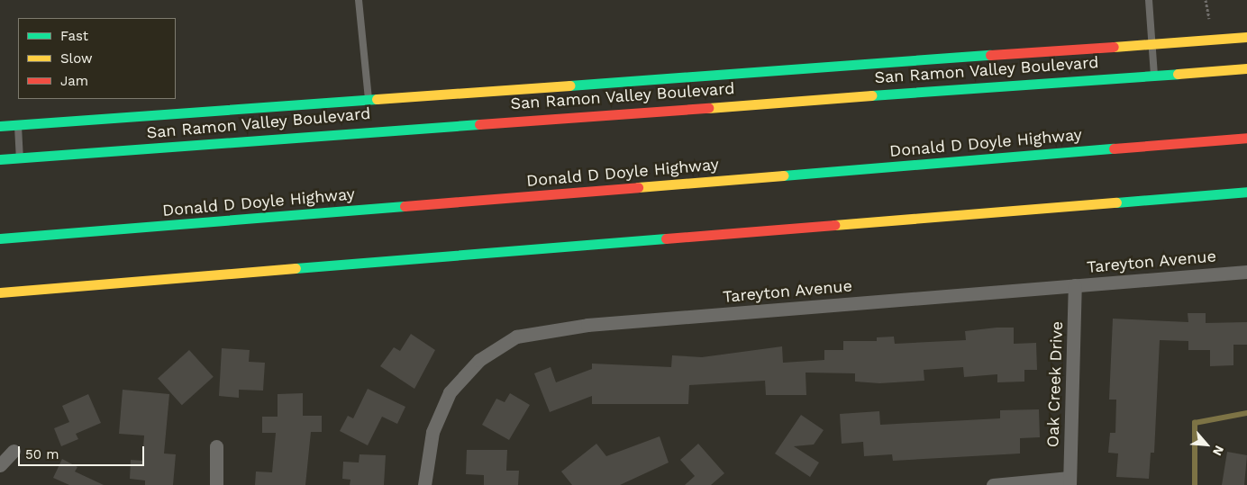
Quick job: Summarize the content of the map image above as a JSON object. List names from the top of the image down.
{
  "streets": {
    "main road": ["San Ramon Valley Boulevard", "Donald D Doyle Highway"],
    "street": ["Tareyton Avenue", "Oak Creek Drive"]
  },
  "crossings": [
    ["Tareyton Avenue", "Oak Creek Drive"]
  ],
  "legend": ["Fast", "Slow", "Jam"],
  "scale_bar": "50 m",
  "north": "bottom right"
}
